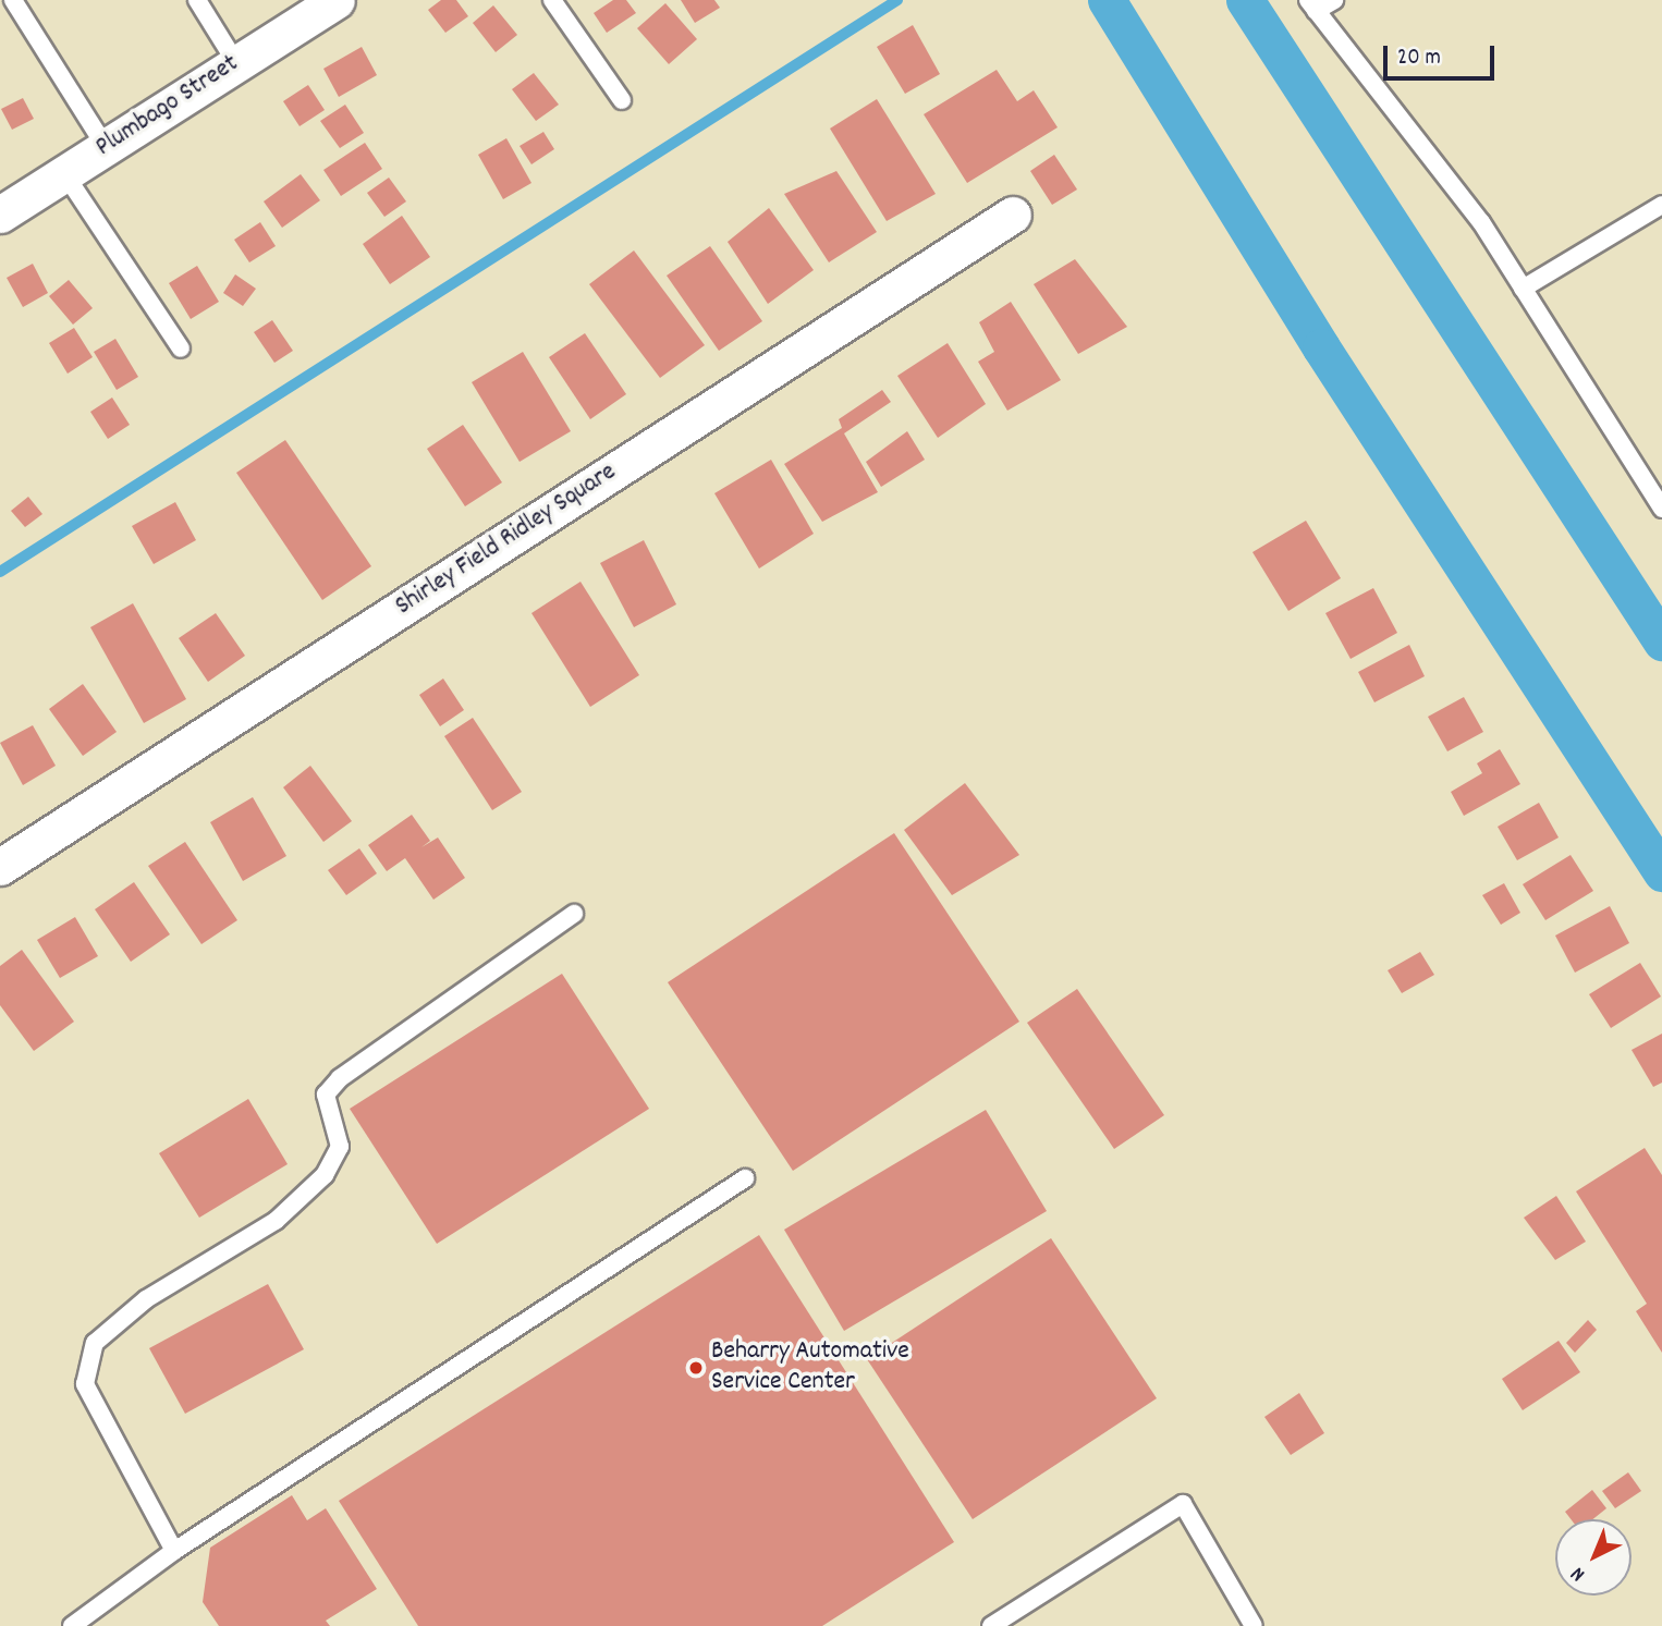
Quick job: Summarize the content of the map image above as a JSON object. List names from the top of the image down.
{
  "streets": {
    "street": ["Plumbago Street", "Shirley Field Ridley Square"]
  },
  "places": ["Beharry Automative Service Center"],
  "scale_bar": "20 m",
  "north": "bottom left"
}
